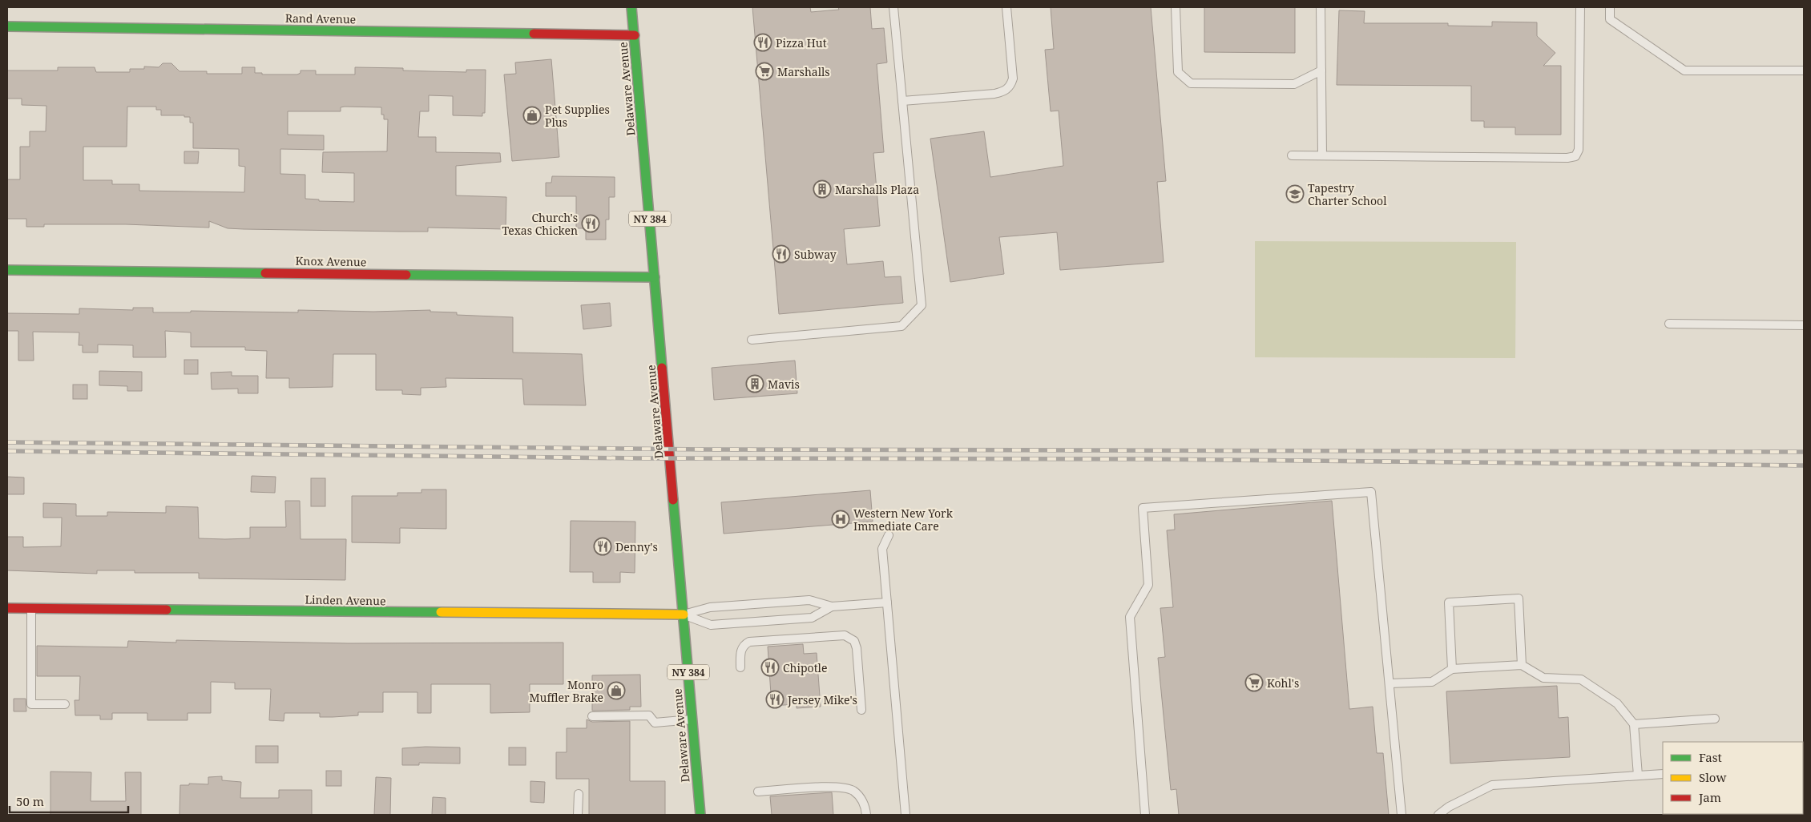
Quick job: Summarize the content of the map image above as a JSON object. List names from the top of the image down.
{
  "streets": {
    "street": [
      "Rand Avenue",
      "Delaware Avenue",
      "NY 384",
      "Knox Avenue",
      "Linden Avenue"
    ]
  },
  "crossings": [
    ["Rand Avenue", "Delaware Avenue"],
    ["Delaware Avenue", "Knox Avenue"],
    ["Delaware Avenue", "Linden Avenue"]
  ],
  "places": {
    "restaurant": [
      "Pizza Hut",
      "Church's Texas Chicken",
      "Subway",
      "Denny's",
      "Chipotle",
      "Jersey Mike's"
    ],
    "supermarket": ["Marshalls", "Kohl's"],
    "shop": ["Pet Supplies Plus", "Monro Muffler Brake"],
    "building": ["Marshalls Plaza", "Mavis"],
    "school or university": ["Tapestry Charter School"],
    "hospital": ["Western New York Immediate Care"]
  },
  "legend": ["Fast", "Slow", "Jam"],
  "scale_bar": "50 m"
}
